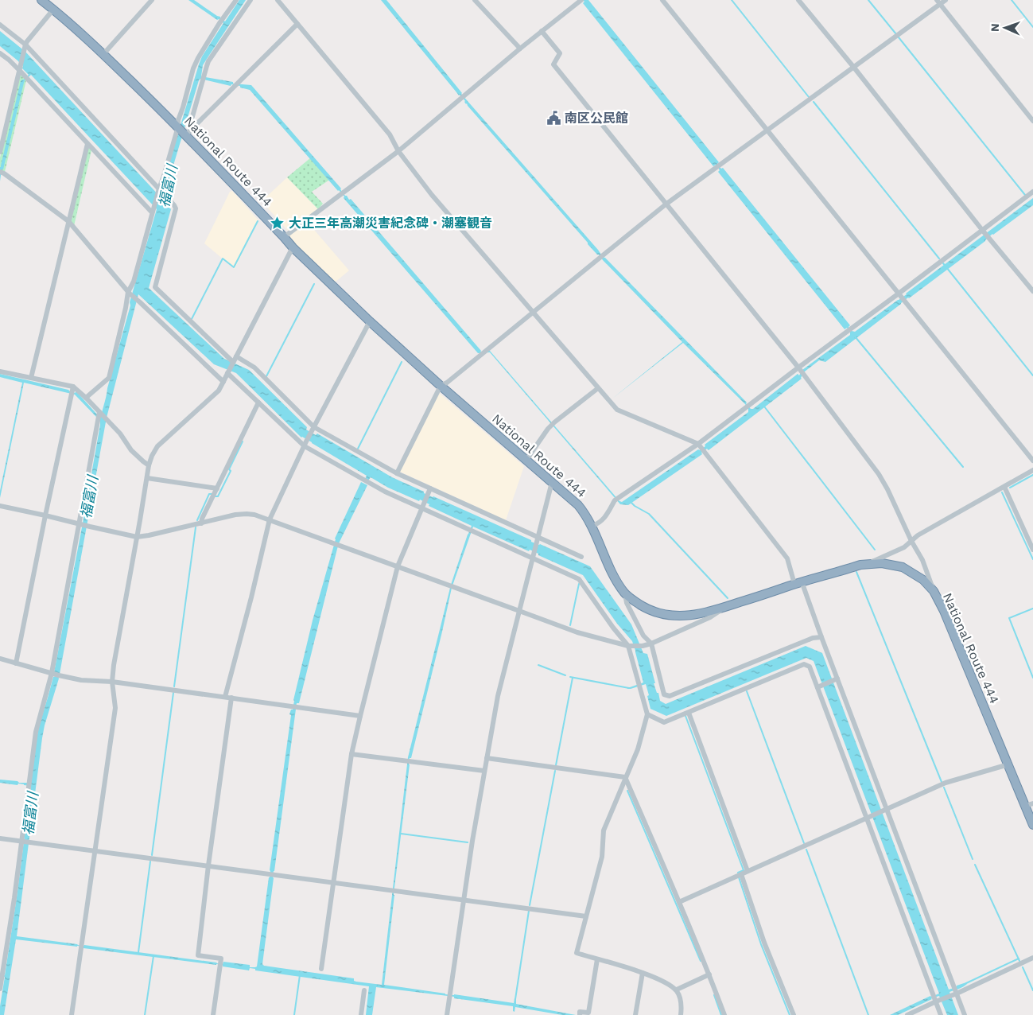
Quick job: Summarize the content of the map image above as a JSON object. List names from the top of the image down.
{
  "streets": {
    "highway": ["National Route 444"]
  },
  "water": ["福富川"],
  "places": {
    "public building": ["南区公民館"],
    "place": ["大正三年高潮災害紀念碑・潮塞観音"]
  },
  "north": "left"
}
